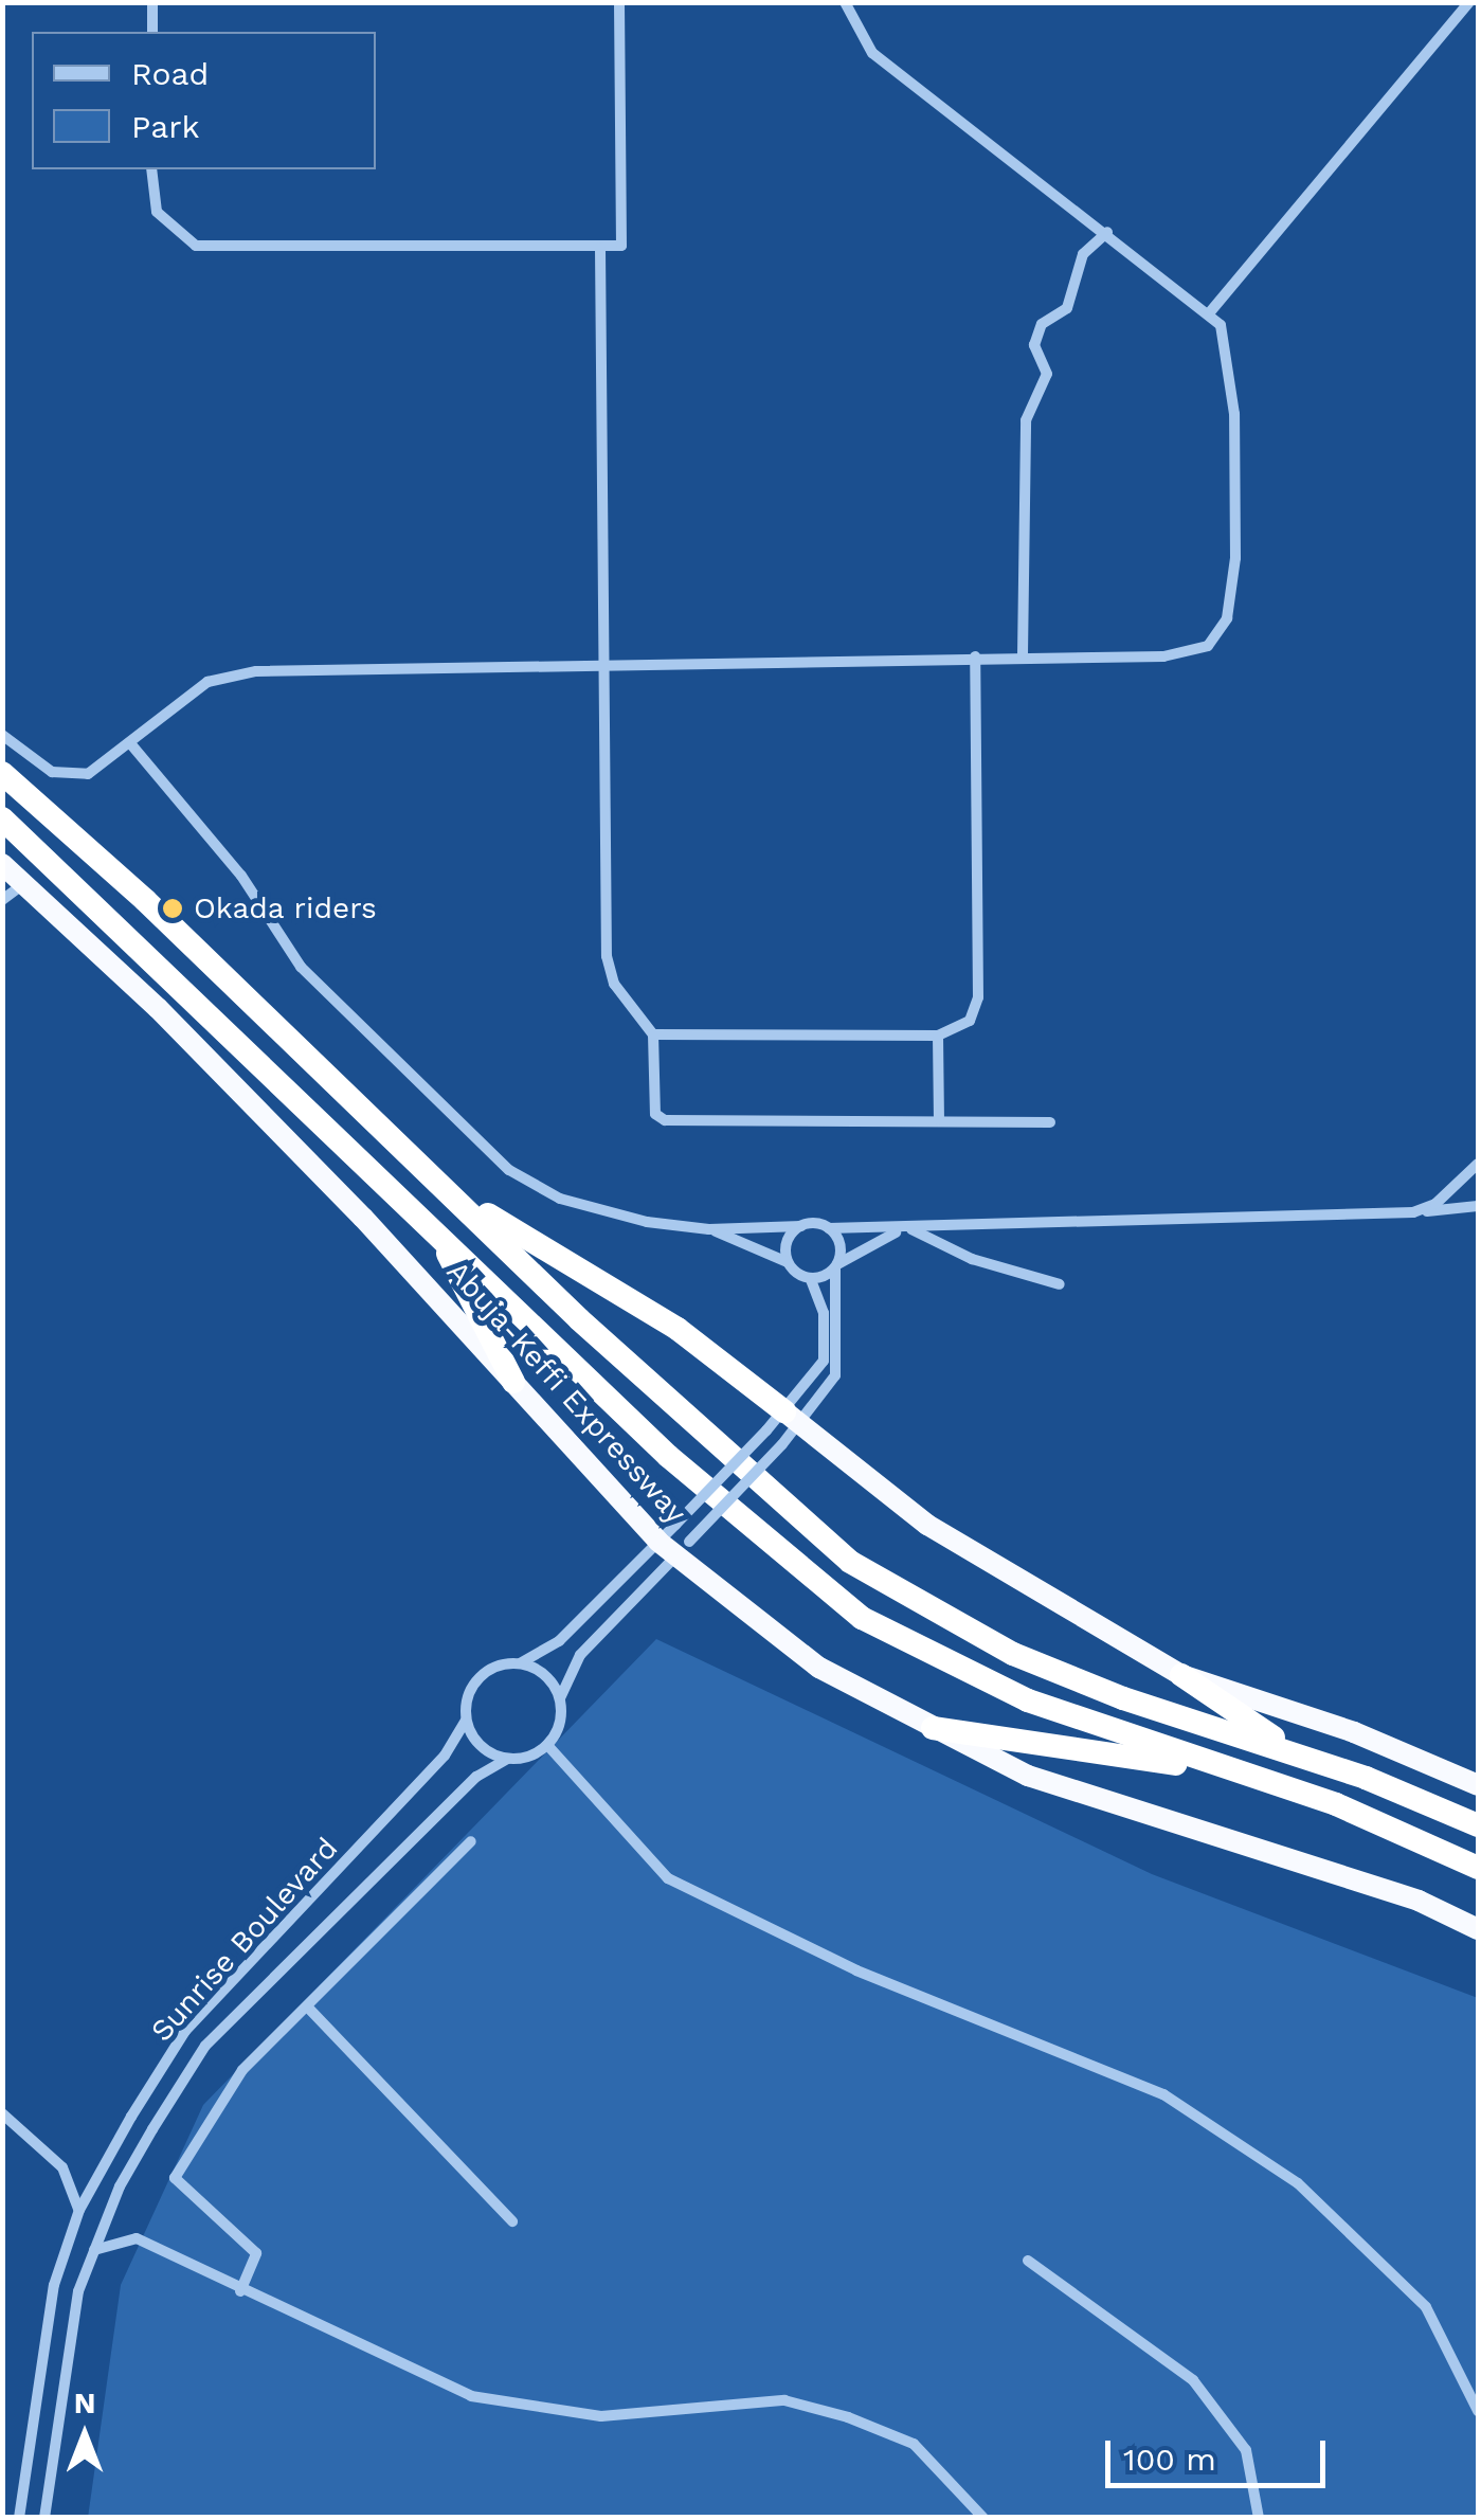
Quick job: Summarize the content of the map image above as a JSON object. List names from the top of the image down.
{
  "streets": {
    "highway": ["Abuja-Keffi Expressway"],
    "street": ["Sunrise Boulevard"]
  },
  "places": ["Okada riders"],
  "legend": ["Road", "Park"],
  "scale_bar": "100 m",
  "north": "top"
}
